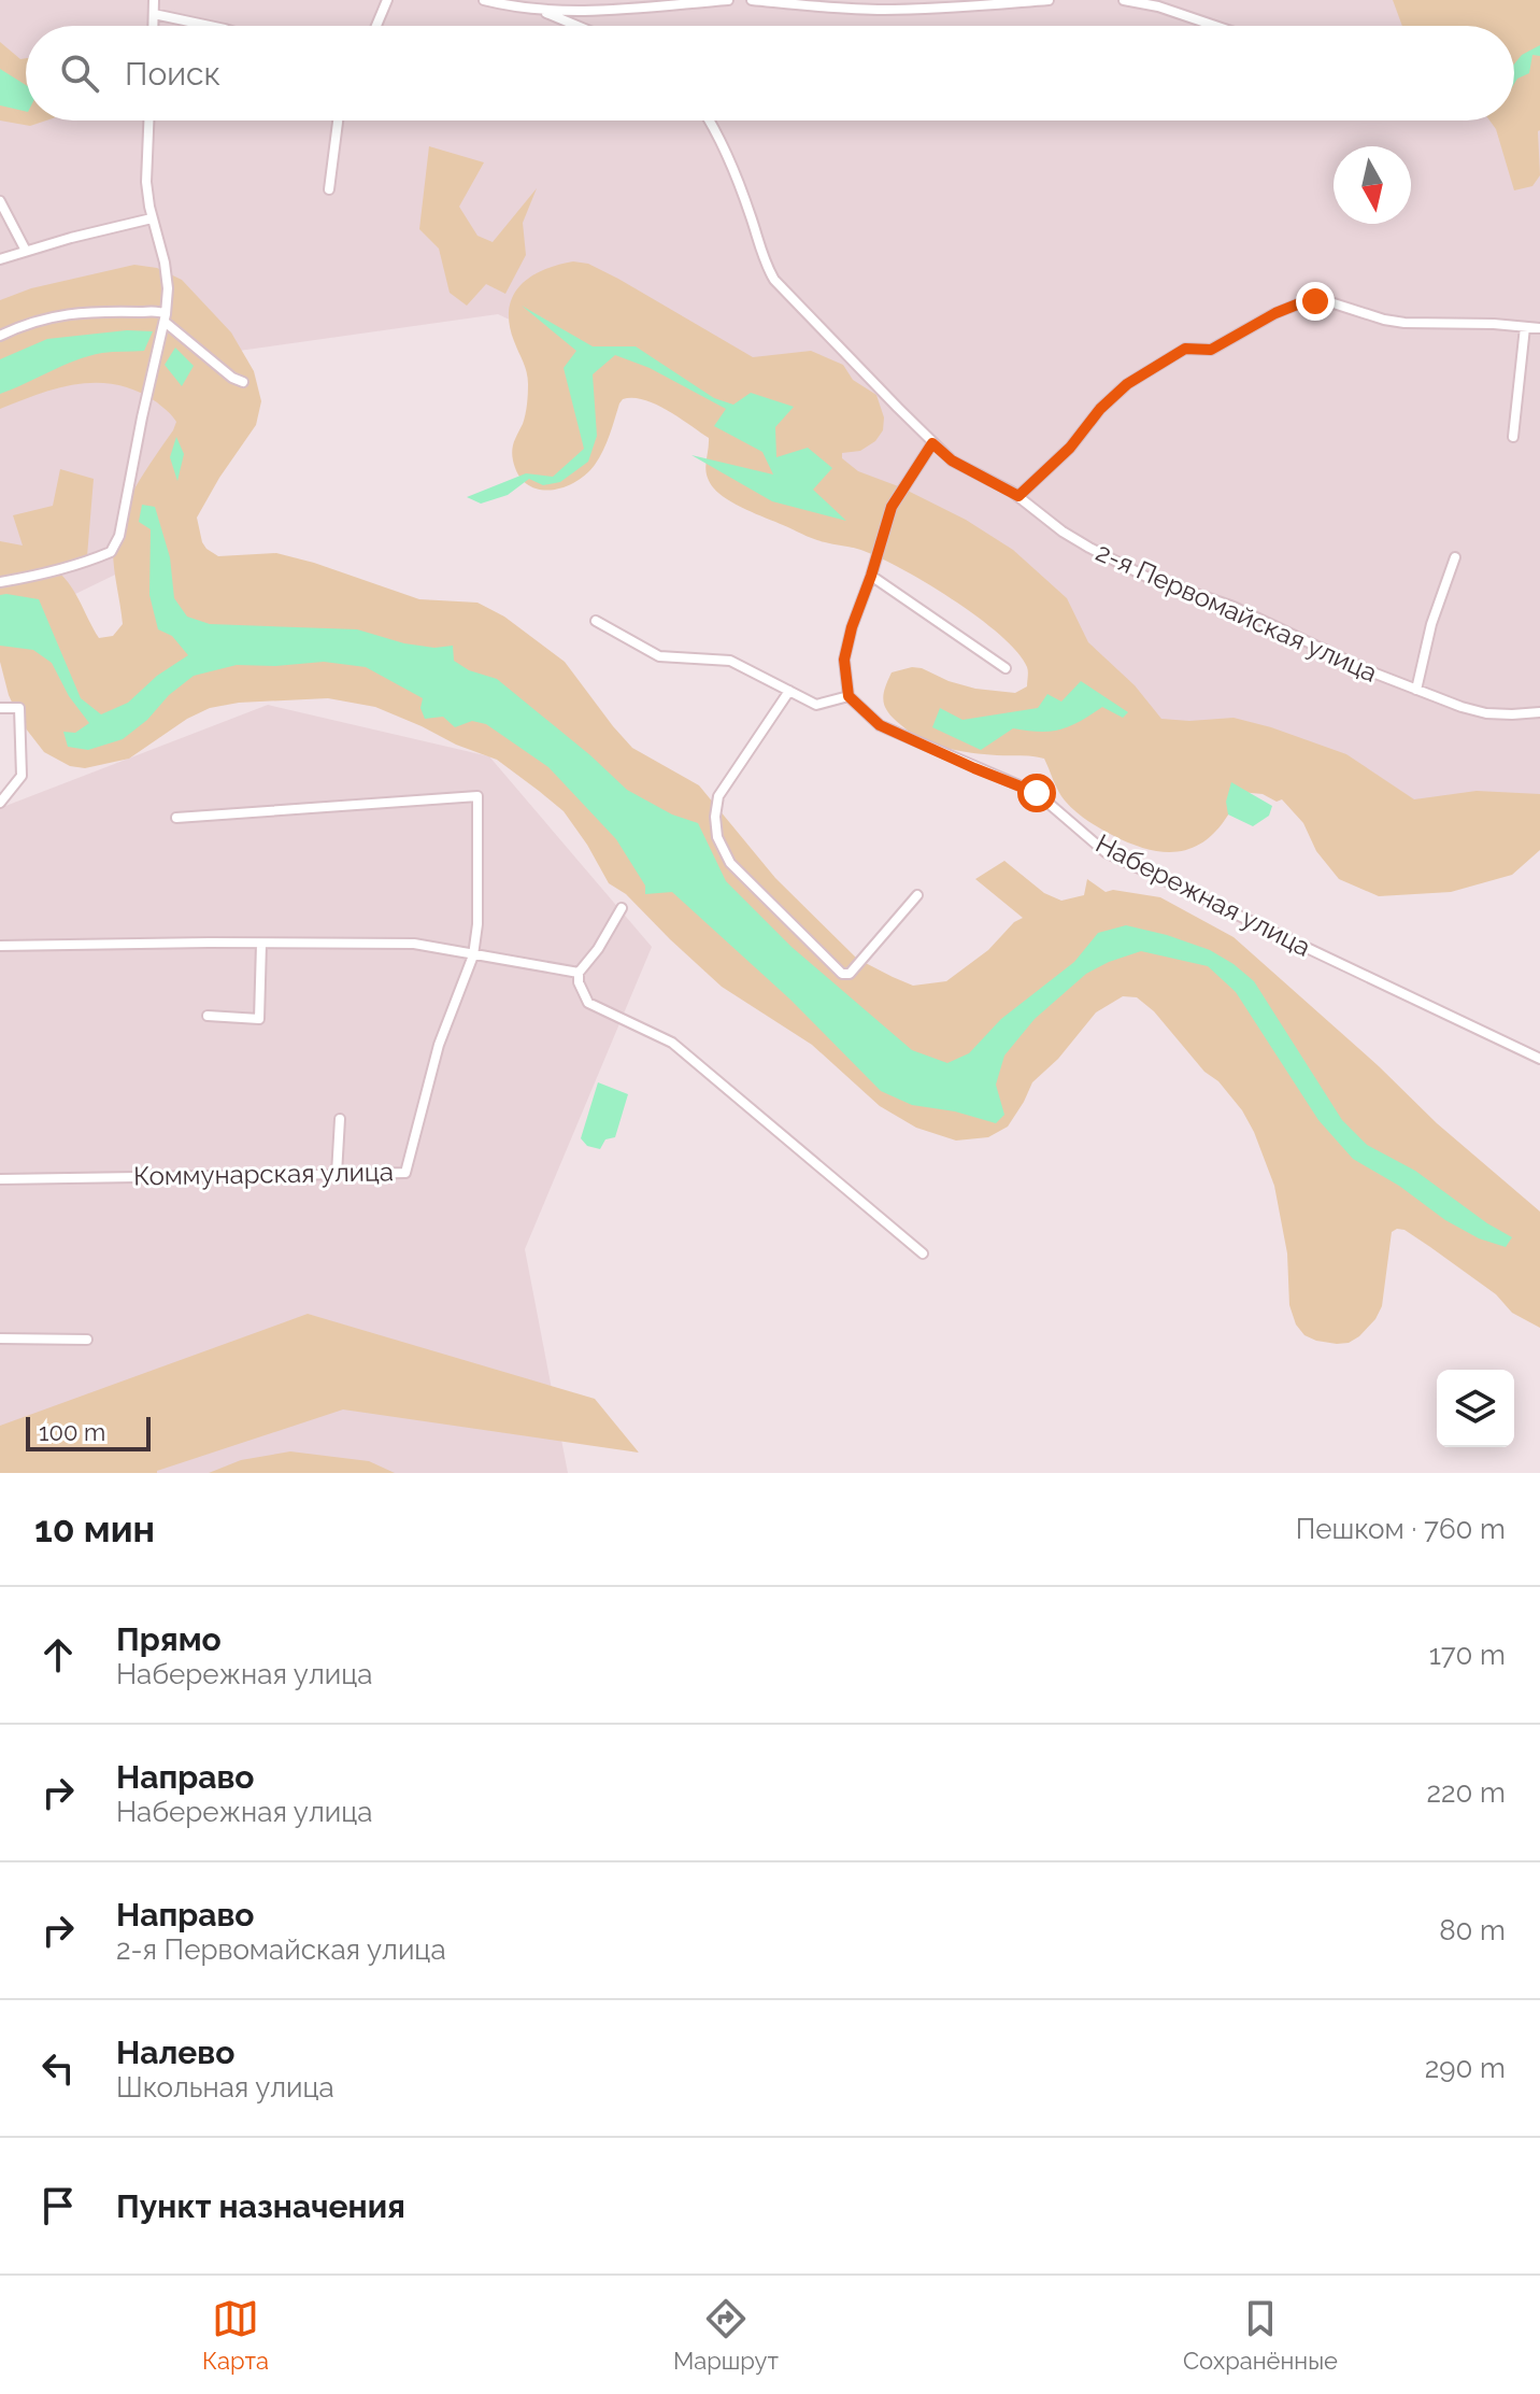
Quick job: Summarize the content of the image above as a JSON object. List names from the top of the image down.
{
  "streets": {
    "street": ["2-я Первомайская улица", "Набережная улица", "Коммунарская улица"]
  },
  "scale_bar": "100 m",
  "north": "bottom",
  "page": {
    "search": "Поиск",
    "scale": "100 m",
    "heading": ["10 мин", "Пешком · 760 m"],
    "list": [
      ["Прямо", "Набережная улица", "170 m"],
      ["Направо", "Набережная улица", "220 m"],
      ["Направо", "2-я Первомайская улица", "80 m"],
      ["Налево", "Школьная улица", "290 m"],
      "Пункт назначения"
    ],
    "nav": ["Карта", "Маршрут", "Сохранённые"]
  }
}
